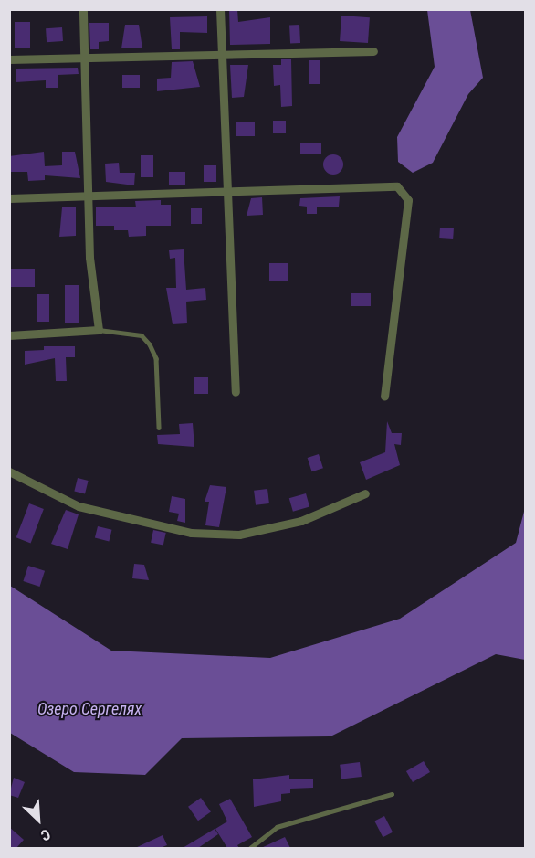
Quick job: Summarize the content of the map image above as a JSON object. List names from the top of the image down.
{
  "water": ["Озеро Сергелях"],
  "north": "bottom right"
}
